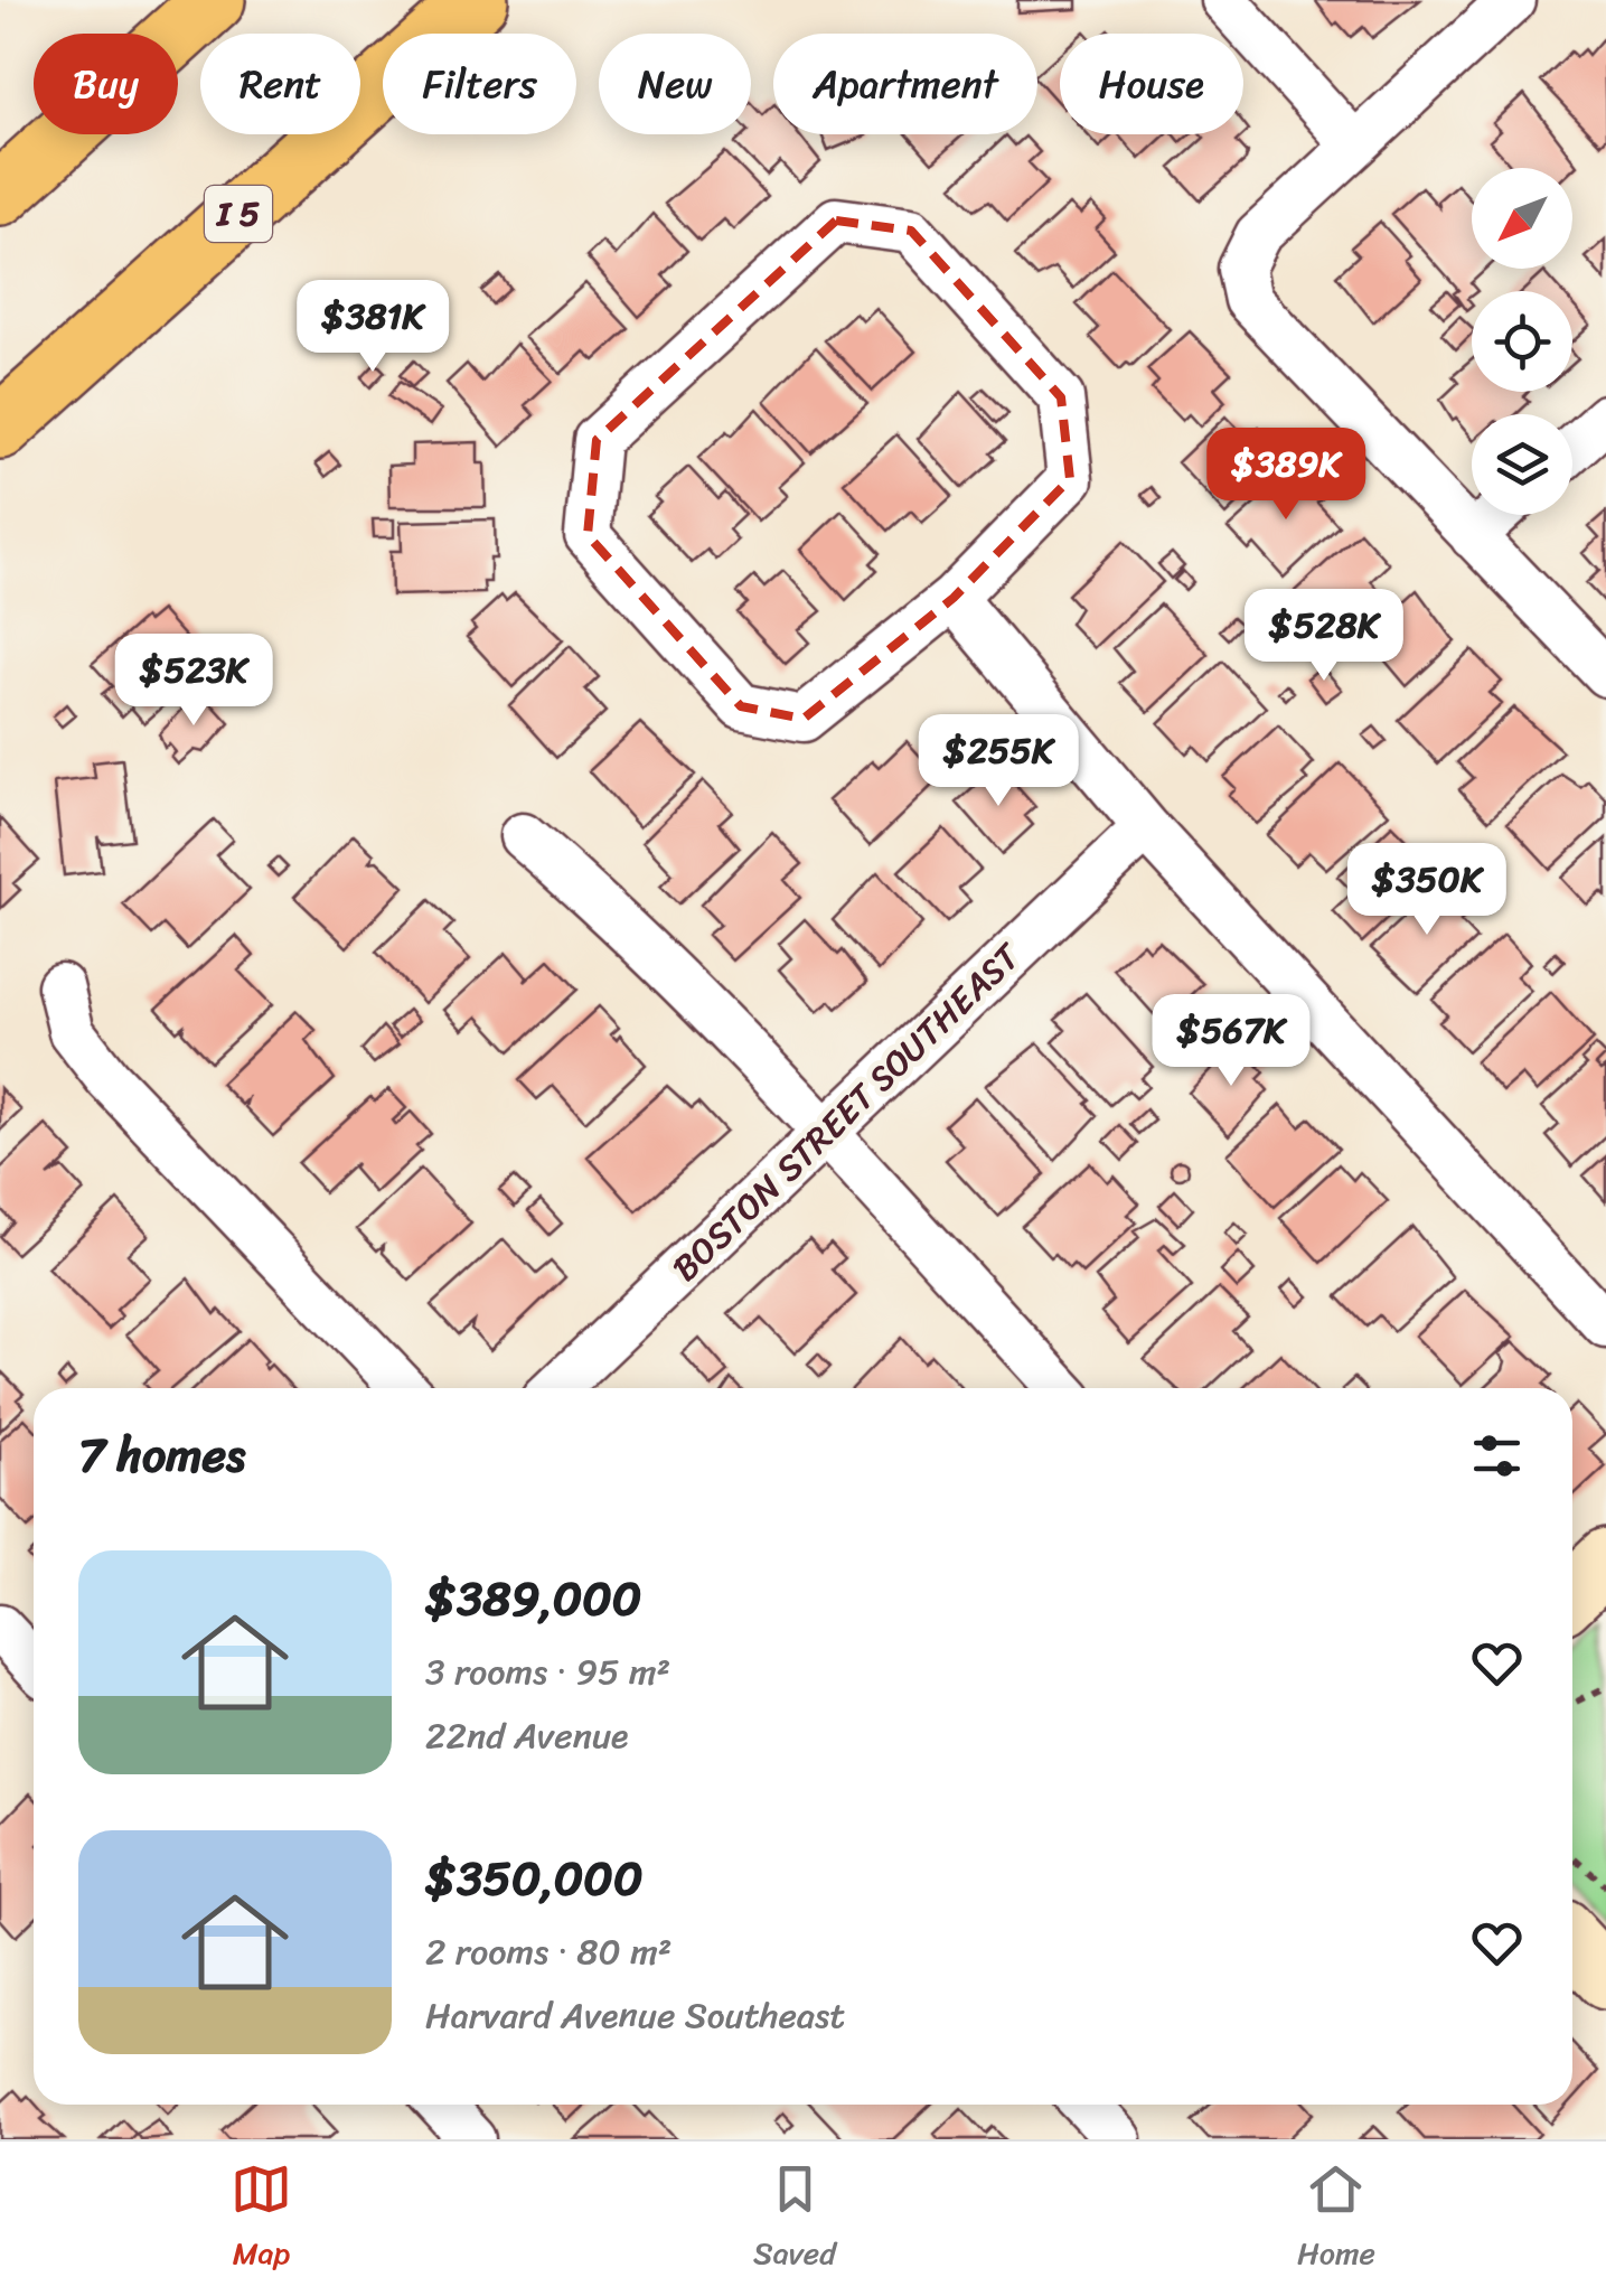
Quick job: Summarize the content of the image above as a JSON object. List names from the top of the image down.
{
  "streets": {
    "highway": ["I 5"],
    "street": ["BOSTON STREET SOUTHEAST"]
  },
  "north": "bottom left",
  "page": {
    "chip": [
      "Buy",
      "Rent",
      "Filters",
      "New",
      "Apartment",
      "House"
    ],
    "price": [
      "$381K",
      "$389K",
      "$528K",
      "$523K",
      "$255K",
      "$350K",
      "$567K"
    ],
    "heading": "7 homes",
    "list": [
      {
        "name": "$389,000",
        "note": "3 rooms · 95 m² · 22nd Avenue"
      },
      {
        "name": "$350,000",
        "note": "2 rooms · 80 m² · Harvard Avenue Southeast"
      }
    ],
    "tabs": ["Map", "Saved", "Home"]
  }
}
